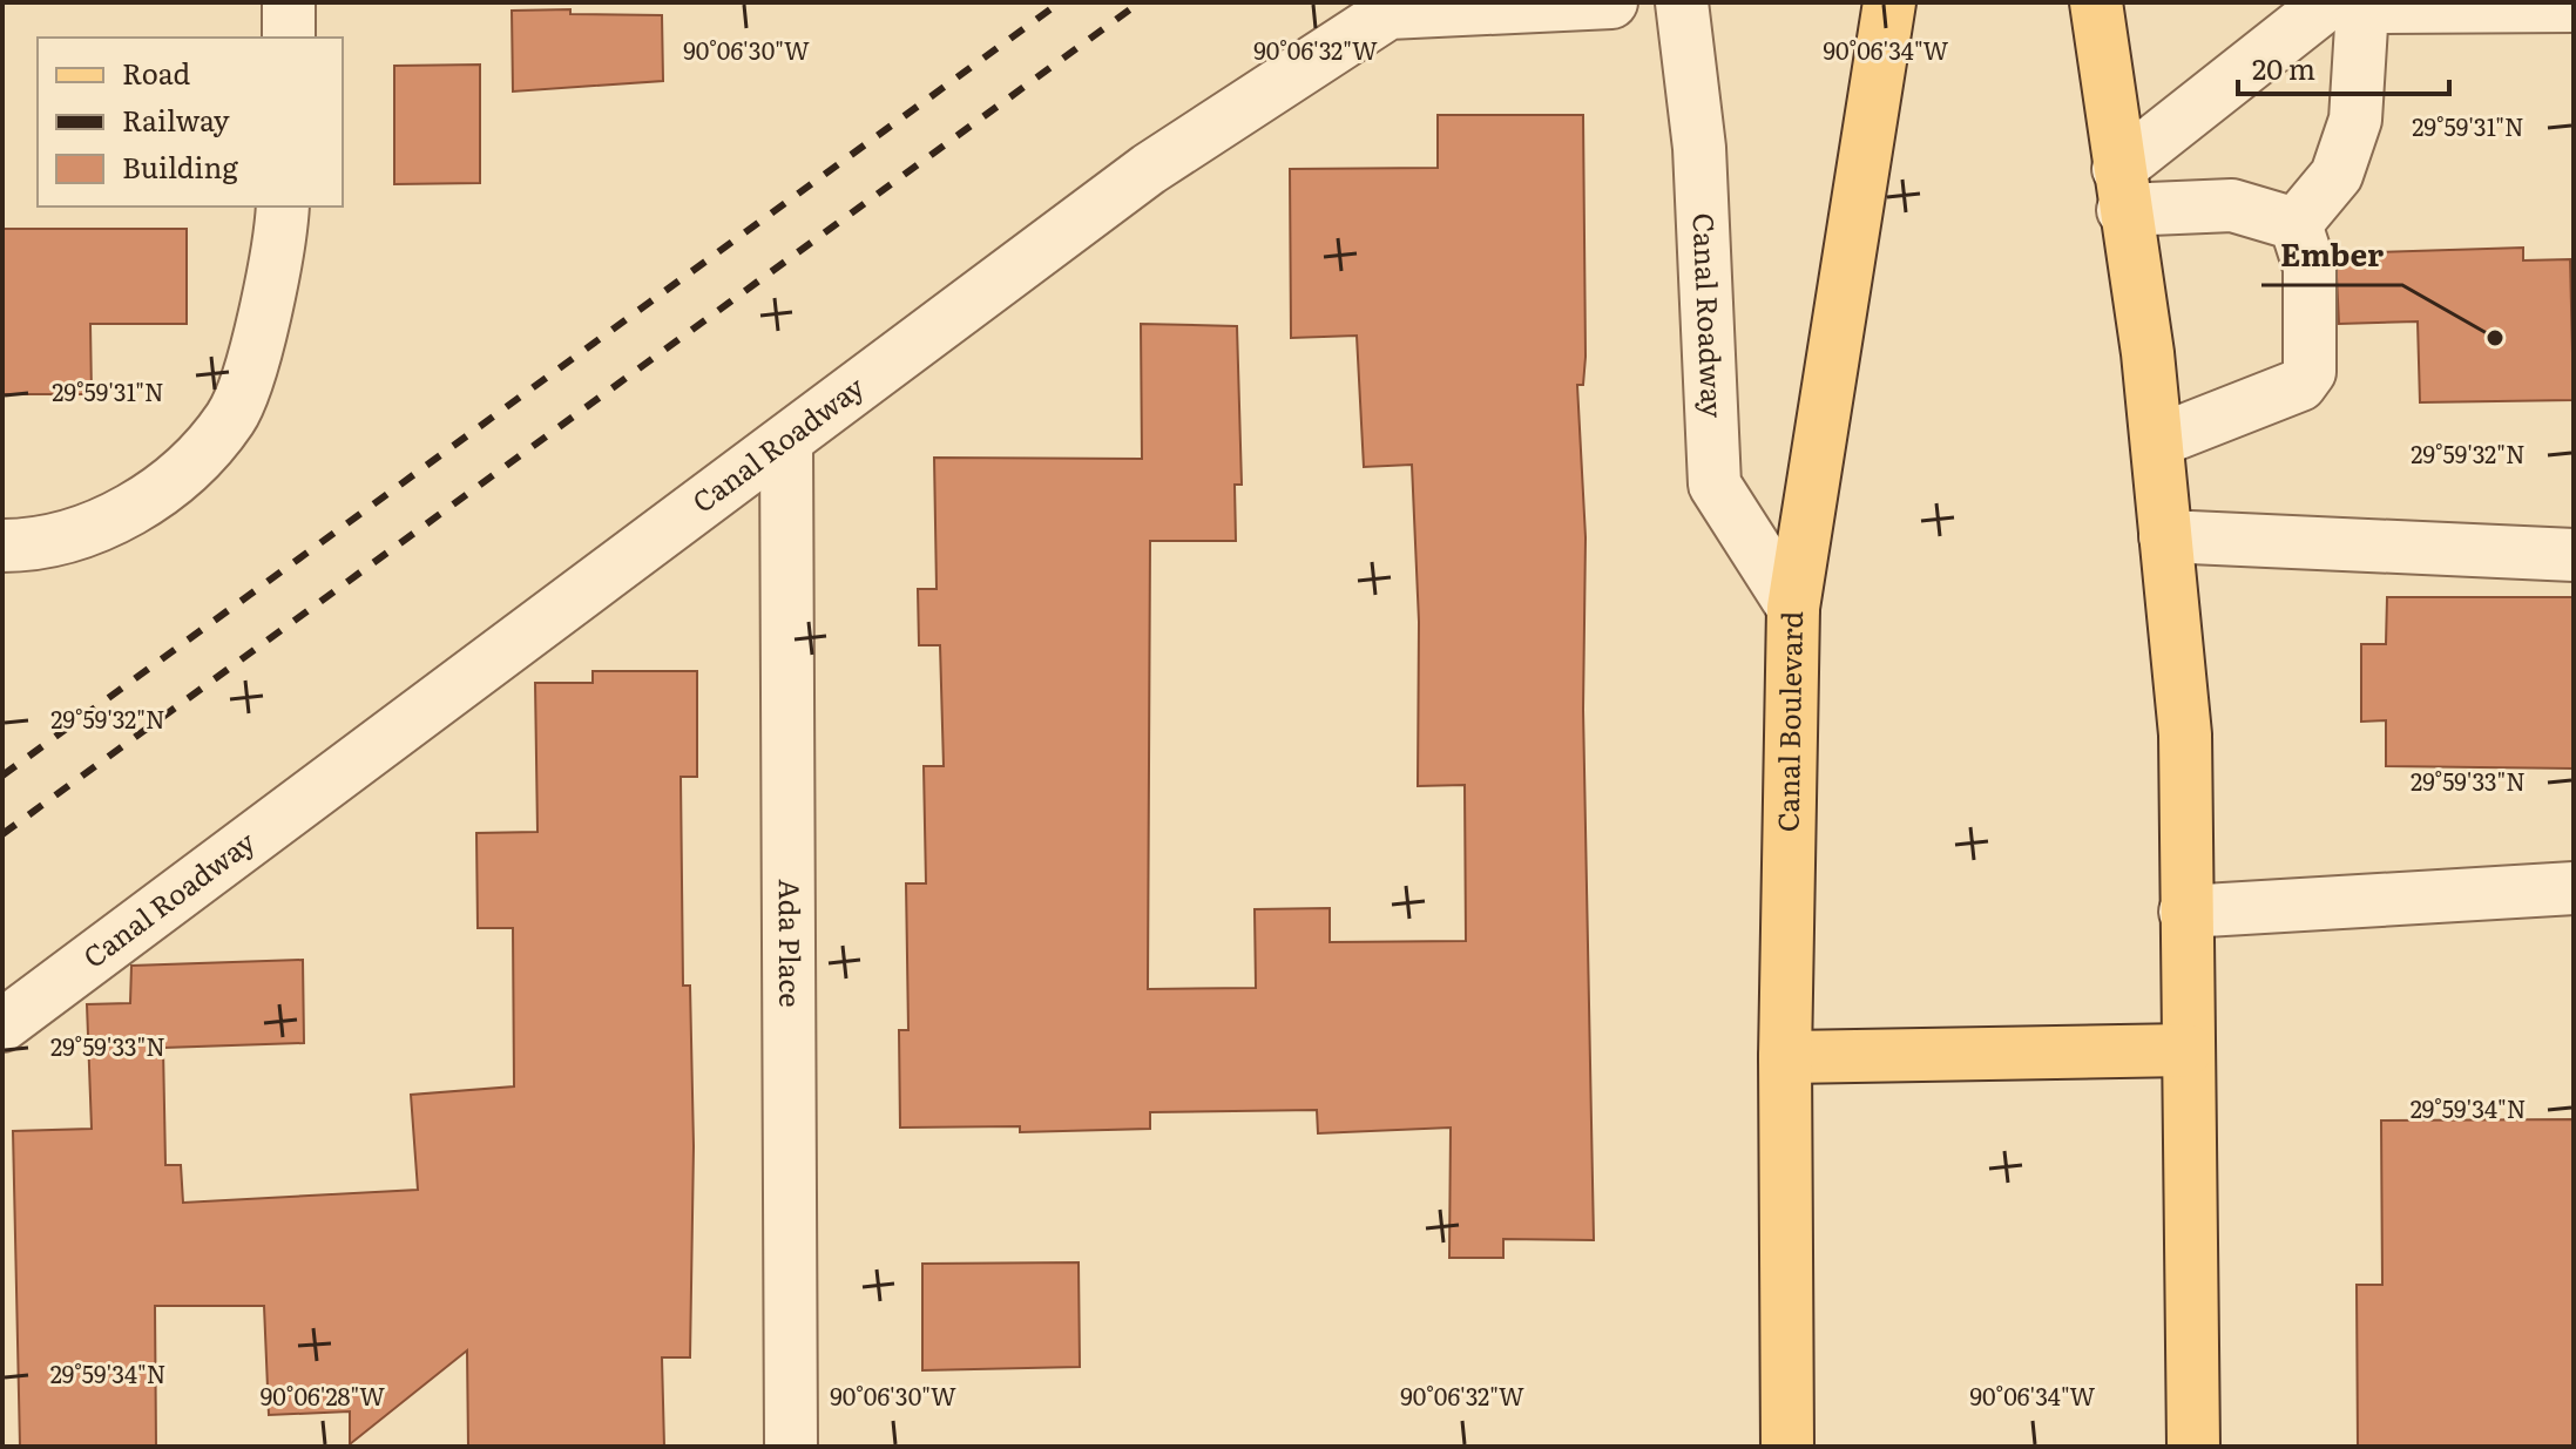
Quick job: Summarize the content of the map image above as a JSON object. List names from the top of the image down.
{
  "streets": {
    "main road": ["Canal Boulevard"],
    "street": ["Canal Roadway", "Ada Place"]
  },
  "crossings": [
    ["Canal Roadway", "Canal Boulevard"],
    ["Canal Roadway", "Ada Place"]
  ],
  "places": ["Ember"],
  "legend": ["Road", "Railway", "Building"],
  "scale_bar": "20 m",
  "coordinates": [
    "90°06'30\"W",
    "90°06'32\"W",
    "90°06'34\"W",
    "29°59'31\"N",
    "29°59'32\"N",
    "29°59'33\"N",
    "29°59'34\"N",
    "90°06'28\"W"
  ]
}
